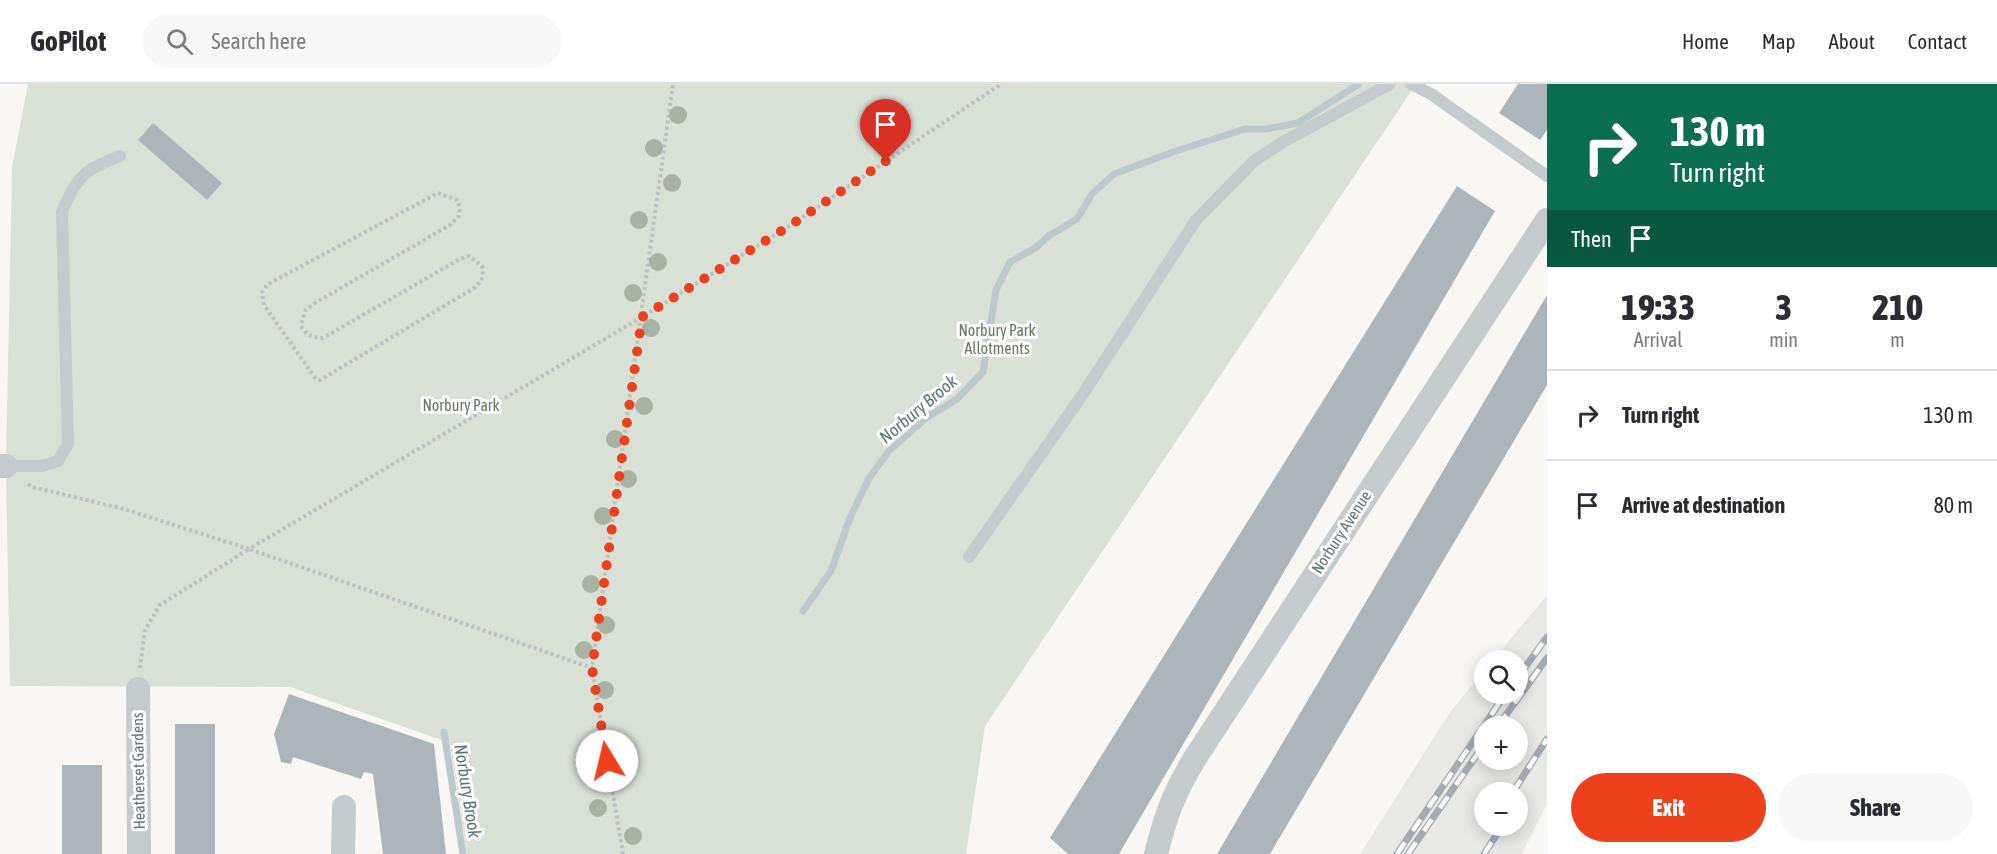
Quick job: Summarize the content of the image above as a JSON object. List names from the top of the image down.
{
  "streets": {
    "street": ["Norbury Avenue", "Heatherset Gardens"]
  },
  "water": ["Norbury Brook"],
  "parks": ["Norbury Park Allotments", "Norbury Park"],
  "page": {
    "header": "GoPilot",
    "search": "Search here",
    "nav": [
      "Home",
      "Map",
      "About",
      "Contact"
    ],
    "turn": ["130 m", "Turn right"],
    "then": "Then",
    "eta": [
      "19:33",
      "Arrival",
      "3",
      "min",
      "210",
      "m"
    ],
    "list": [
      {
        "name": "Turn right",
        "value": "130 m"
      },
      {
        "name": "Arrive at destination",
        "value": "80 m"
      }
    ],
    "map_buttons": ["+", "−"],
    "buttons": ["Exit", "Share"]
  }
}
